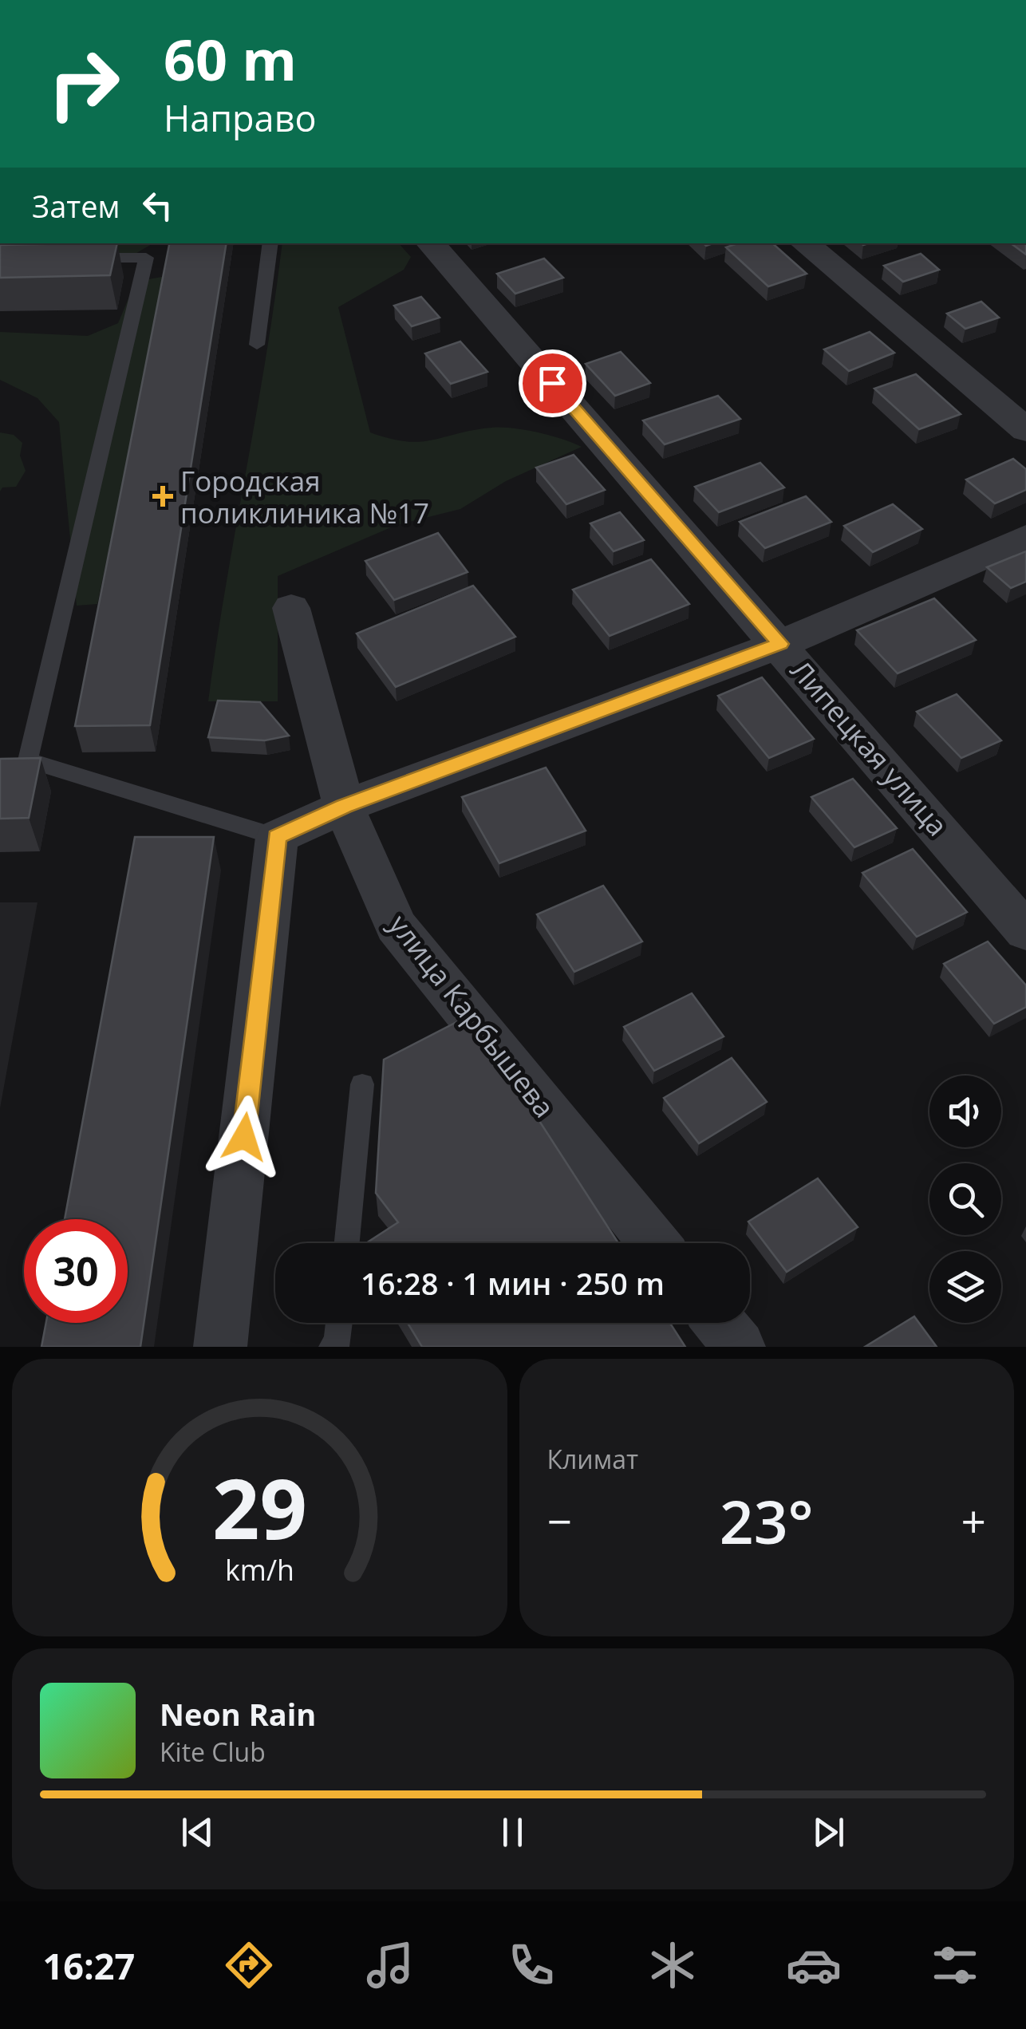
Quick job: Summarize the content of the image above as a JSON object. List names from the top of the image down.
{
  "streets": {
    "street": ["Липецкая улица", "улица Карбышева"]
  },
  "places": {
    "health": ["Городская поликлиника №17"]
  },
  "page": {
    "turn": ["60 m", "Направо"],
    "then": "Затем",
    "limit": "30",
    "trip": "16:28 · 1 мин · 250 m",
    "tile": "Климат",
    "heat": ["−", "23°", "+"],
    "song": ["Neon Rain", "Kite Club"],
    "tabs": "16:27",
    "gauge": ["29", "km/h"]
  }
}
